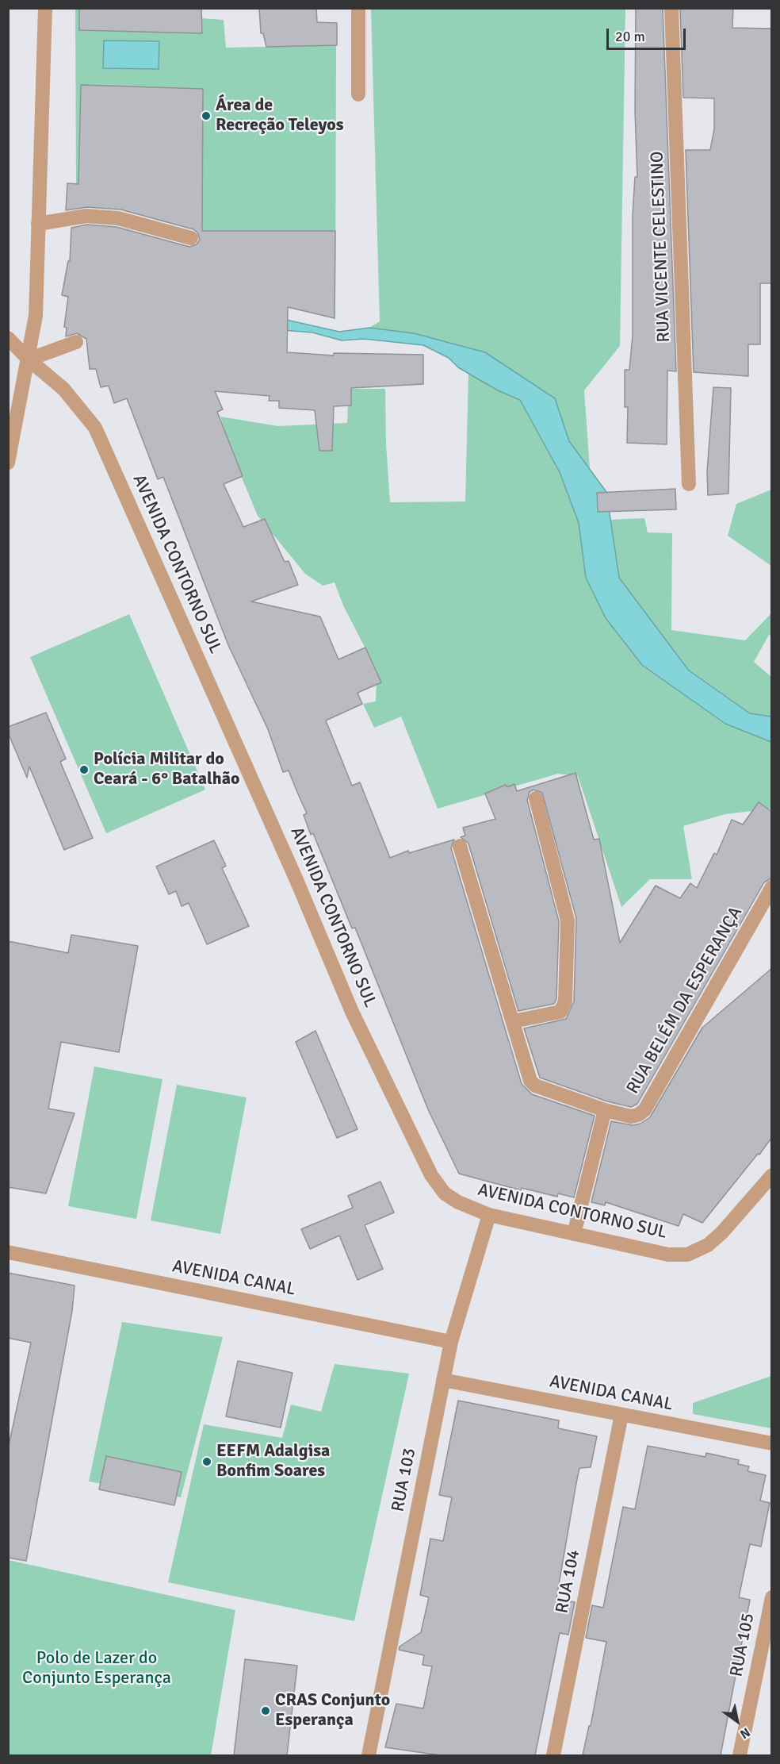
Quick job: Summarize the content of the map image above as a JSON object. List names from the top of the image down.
{
  "streets": {
    "street": [
      "RUA VICENTE CELESTINO",
      "AVENIDA CONTORNO SUL",
      "RUA BELÉM DA ESPERANÇA",
      "AVENIDA CANAL",
      "RUA 103",
      "RUA 104",
      "RUA 105"
    ]
  },
  "crossings": [
    ["AVENIDA CONTORNO SUL", "RUA 103"],
    ["AVENIDA CANAL", "RUA 103"],
    ["AVENIDA CANAL", "RUA 104"]
  ],
  "parks": ["Polo de Lazer do Conjunto Esperança"],
  "places": [
    "Área de Recreção Teleyos",
    "Polícia Militar do Ceará - 6° Batalhão",
    "EEFM Adalgisa Bonfim Soares",
    "CRAS Conjunto Esperança"
  ],
  "scale_bar": "20 m",
  "north": "bottom right"
}
